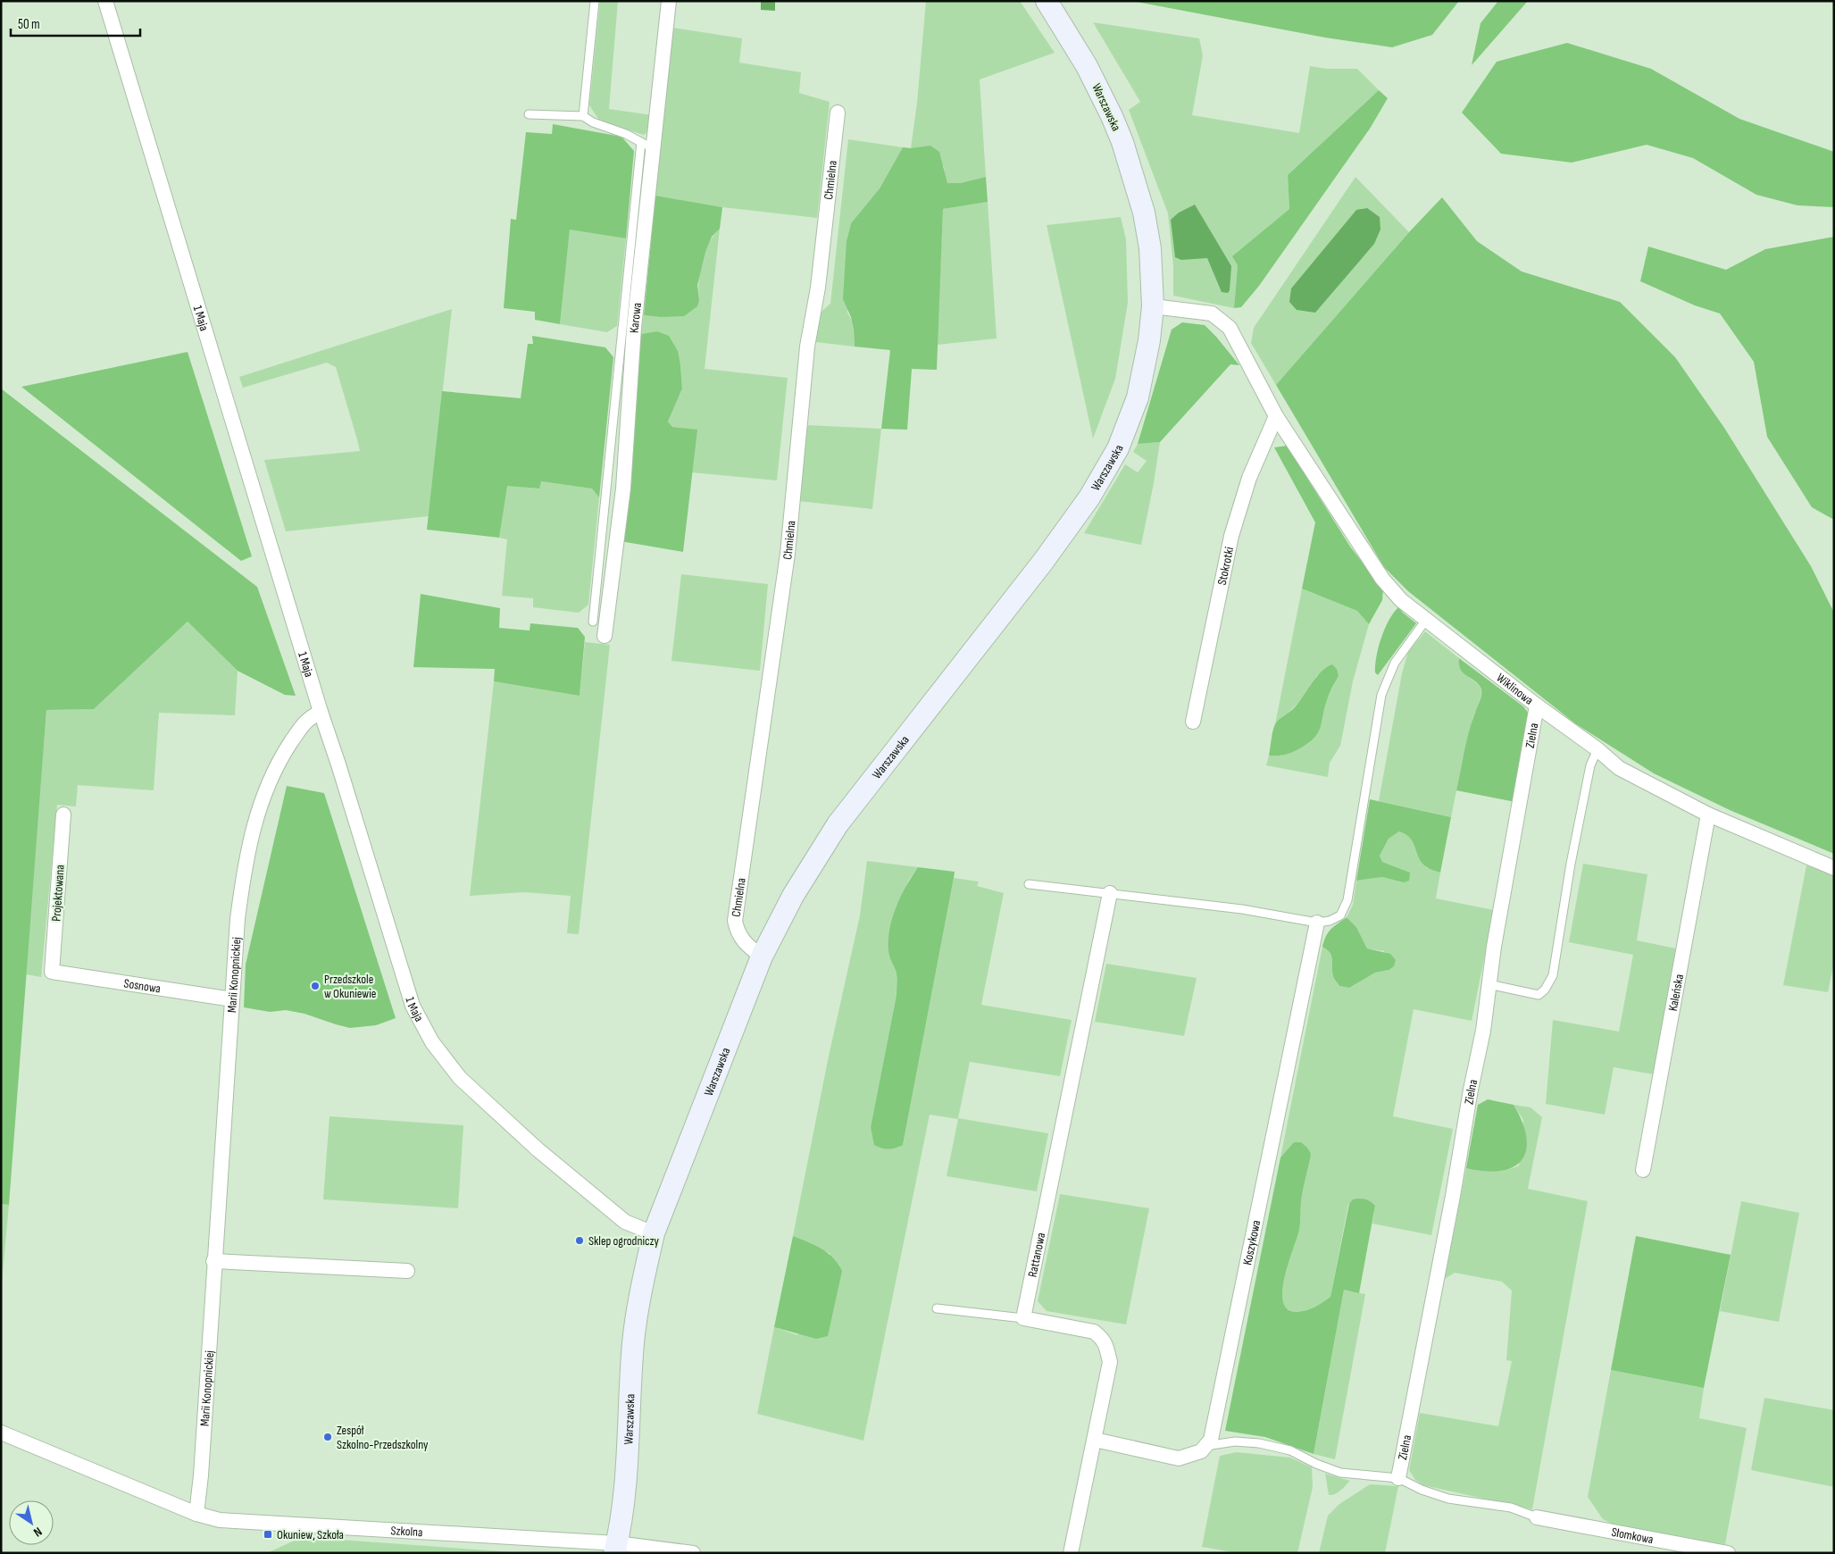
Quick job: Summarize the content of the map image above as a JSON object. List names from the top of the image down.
{
  "streets": {
    "main road": ["Warszawska"],
    "street": [
      "Chmielna",
      "Karowa",
      "1 Maja",
      "Stokrotki",
      "Wiklinowa",
      "Zielna",
      "Projektowana",
      "Marii Konopnickiej",
      "Sosnowa",
      "Kaleńska",
      "Koszykowa",
      "Rattanowa",
      "Szkolna",
      "Słomkowa"
    ]
  },
  "crossings": [
    ["Warszawska", "Chmielna"],
    ["Warszawska", "1 Maja"],
    ["Warszawska", "Wiklinowa"],
    ["Warszawska", "Szkolna"],
    ["1 Maja", "Marii Konopnickiej"],
    ["Stokrotki", "Wiklinowa"],
    ["Wiklinowa", "Zielna"],
    ["Wiklinowa", "Kaleńska"],
    ["Projektowana", "Sosnowa"],
    ["Marii Konopnickiej", "Sosnowa"],
    ["Marii Konopnickiej", "Szkolna"]
  ],
  "places": {
    "other": ["Przedszkole w Okuniewie", "Sklep ogrodniczy", "Zespół Szkolno-Przedszkolny"],
    "transit": ["Okuniew, Szkoła"]
  },
  "scale_bar": "50 m",
  "north": "bottom right"
}
